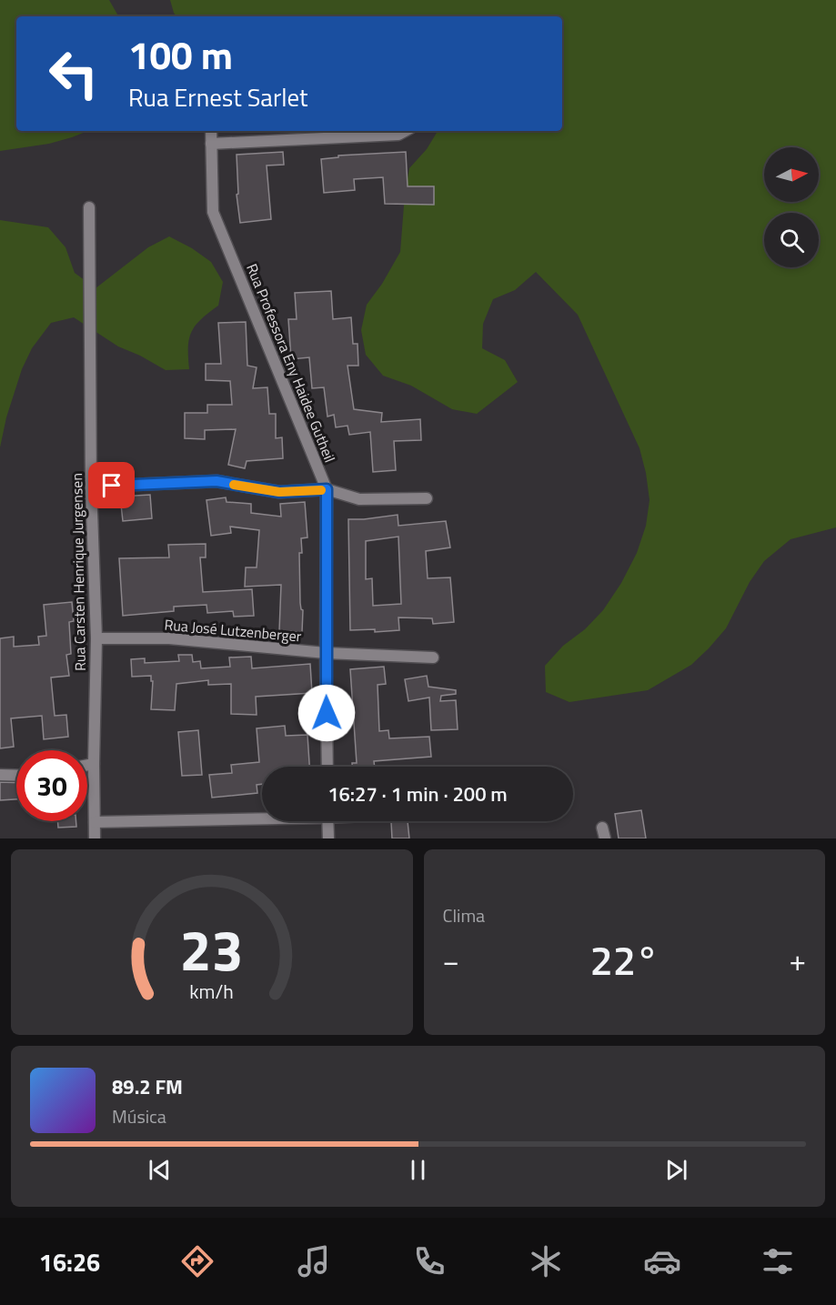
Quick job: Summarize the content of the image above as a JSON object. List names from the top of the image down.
{
  "streets": {
    "street": ["Rua Professora Eny Haidee Gutheil", "Rua Carsten Henrique Jurgensen", "Rua José Lutzenberger"]
  },
  "crossings": [
    ["Rua Professora Eny Haidee Gutheil", "Rua José Lutzenberger"],
    ["Rua Carsten Henrique Jurgensen", "Rua José Lutzenberger"]
  ],
  "north": "right",
  "page": {
    "turn": ["100 m", "Rua Ernest Sarlet"],
    "limit": "30",
    "trip": "16:27 · 1 min · 200 m",
    "tile": "Clima",
    "heat": ["−", "22°", "+"],
    "song": ["89.2 FM", "Música"],
    "tabs": "16:26",
    "gauge": ["23", "km/h"]
  }
}
